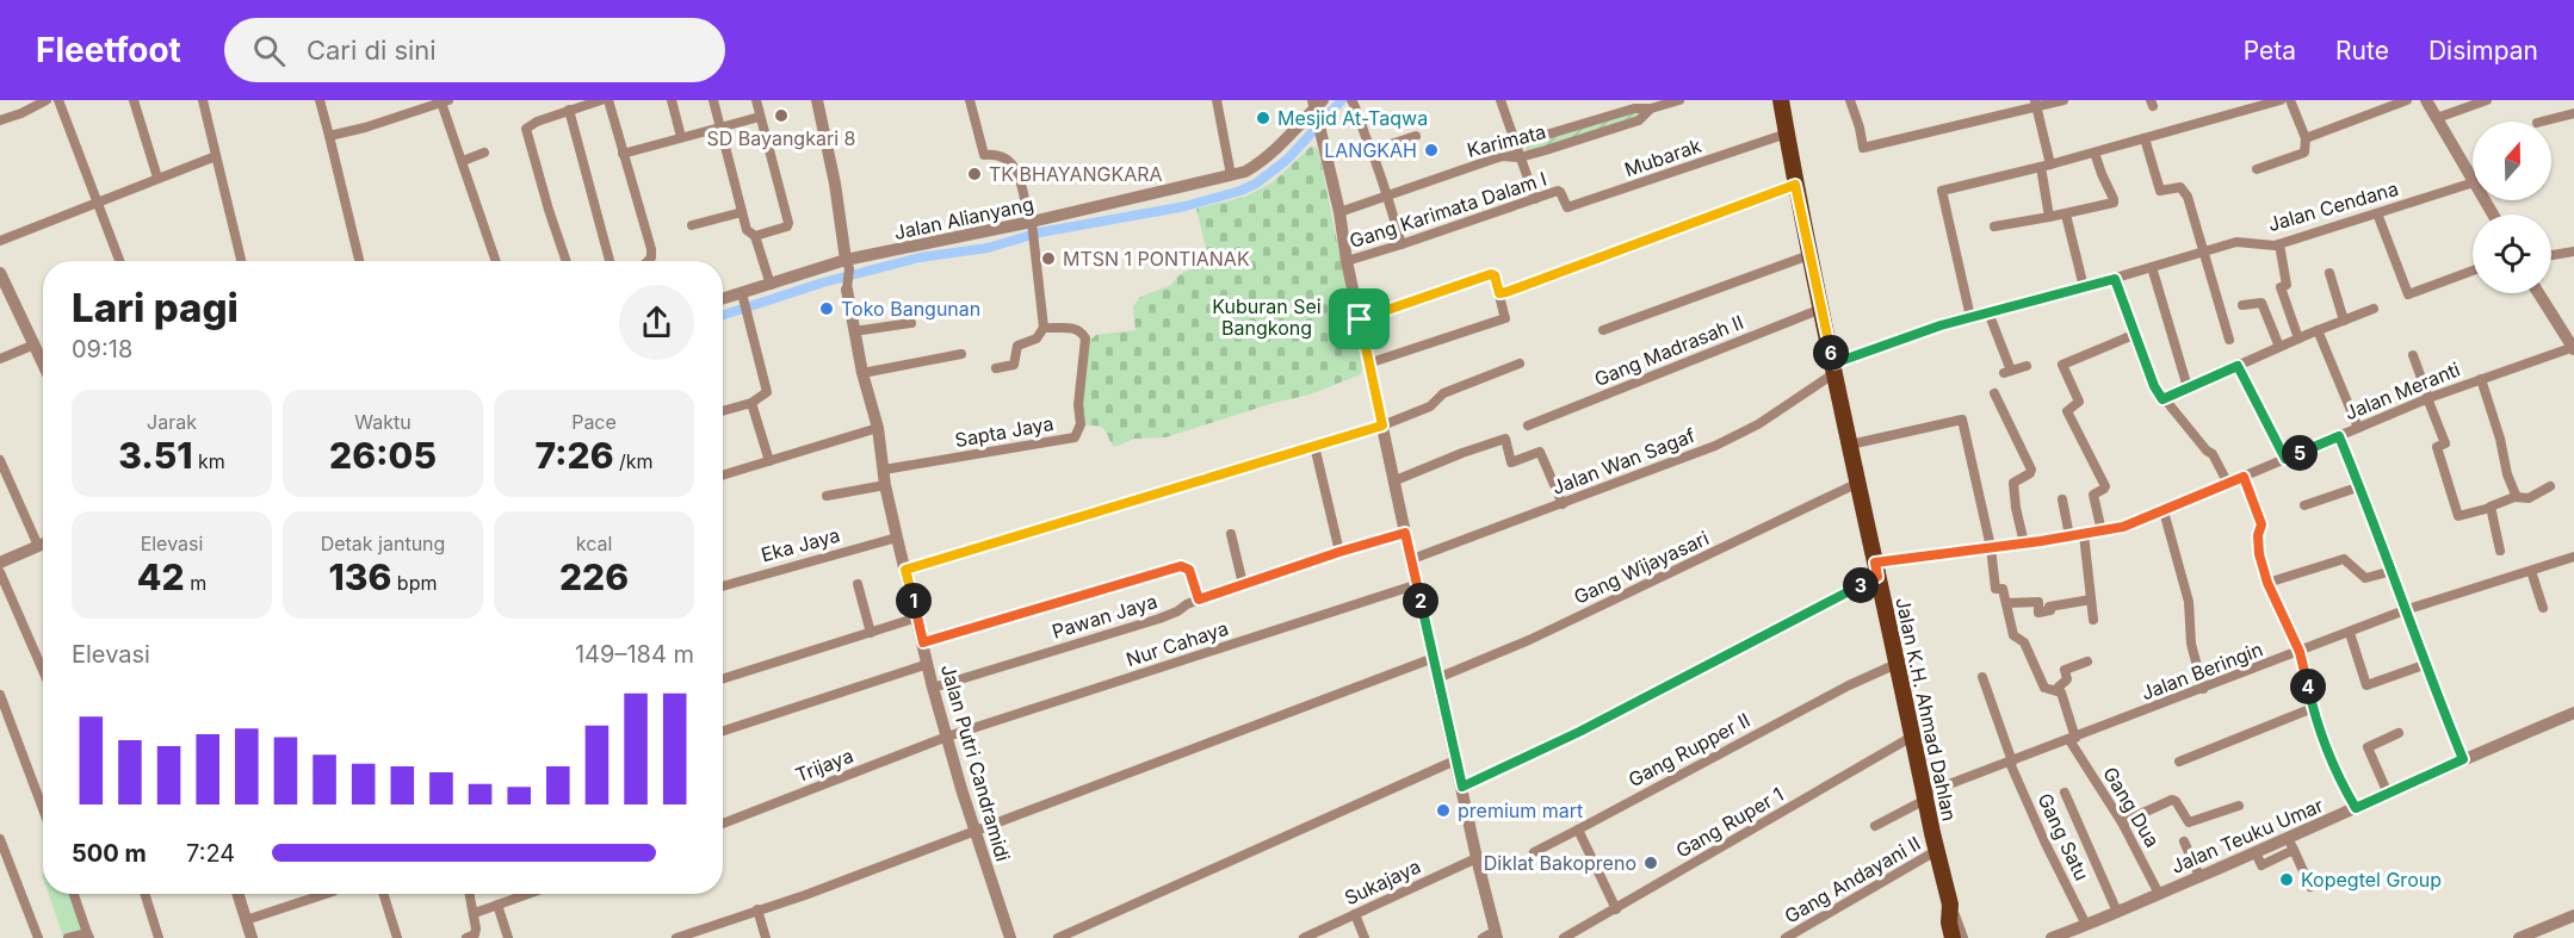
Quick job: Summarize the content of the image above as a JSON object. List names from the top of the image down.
{
  "streets": {
    "main road": ["Jalan K.H. Ahmad Dahlan"],
    "street": [
      "Karimata",
      "Mubarak",
      "Jalan Cendana",
      "Gang Karimata Dalam I",
      "Jalan Alianyang",
      "Gang Madrasah II",
      "Jalan Meranti",
      "Sapta Jaya",
      "Jalan Wan Sagaf",
      "Eka Jaya",
      "Gang Wijayasari",
      "Pawan Jaya",
      "Nur Cahaya",
      "Jalan Beringin",
      "Gang Rupper II",
      "Jalan Putri Candramidi",
      "Trijaya",
      "Gang Dua",
      "Gang Ruper 1",
      "Jalan Teuku Umar",
      "Gang Satu",
      "Gang Andayani II",
      "Sukajaya"
    ]
  },
  "crossings": [
    ["Mubarak", "Gang Karimata Dalam I"],
    ["Mubarak", "Jalan K.H. Ahmad Dahlan"],
    ["Jalan Cendana", "Jalan Wan Sagaf"],
    ["Jalan Cendana", "Jalan K.H. Ahmad Dahlan"],
    ["Jalan Alianyang", "Jalan Putri Candramidi"],
    ["Gang Madrasah II", "Jalan K.H. Ahmad Dahlan"],
    ["Jalan Meranti", "Jalan K.H. Ahmad Dahlan"],
    ["Sapta Jaya", "Jalan Putri Candramidi"],
    ["Jalan Wan Sagaf", "Jalan K.H. Ahmad Dahlan"],
    ["Eka Jaya", "Jalan Putri Candramidi"],
    ["Gang Wijayasari", "Jalan K.H. Ahmad Dahlan"],
    ["Pawan Jaya", "Jalan Putri Candramidi"],
    ["Nur Cahaya", "Jalan Putri Candramidi"],
    ["Nur Cahaya", "Trijaya"],
    ["Jalan Beringin", "Jalan K.H. Ahmad Dahlan"],
    ["Jalan Beringin", "Gang Dua"],
    ["Jalan Beringin", "Gang Satu"],
    ["Jalan K.H. Ahmad Dahlan", "Gang Rupper II"],
    ["Jalan K.H. Ahmad Dahlan", "Gang Ruper 1"],
    ["Jalan K.H. Ahmad Dahlan", "Gang Andayani II"],
    ["Jalan Putri Candramidi", "Trijaya"],
    ["Gang Dua", "Jalan Teuku Umar"],
    ["Jalan Teuku Umar", "Gang Satu"]
  ],
  "parks": ["Kuburan Sei Bangkong"],
  "places": [
    "SD Bayangkari 8",
    "Mesjid At-Taqwa",
    "LANGKAH",
    "TK BHAYANGKARA",
    "MTSN 1 PONTIANAK",
    "Toko Bangunan",
    "premium mart",
    "Diklat Bakopreno",
    "Kopegtel Group"
  ],
  "north": "top",
  "page": {
    "header": "Fleetfoot",
    "search": "Cari di sini",
    "nav": ["Peta", "Rute", "Disimpan"],
    "heading": ["Lari pagi", "09:18"],
    "pins": [
      "6",
      "5",
      "3",
      "1",
      "2",
      "4"
    ],
    "stats": [
      ["Jarak", "3.51 km"],
      ["Waktu", "26:05"],
      ["Pace", "7:26 /km"],
      ["Elevasi", "42 m"],
      ["Detak jantung", "136 bpm"],
      ["kcal", "226"]
    ],
    "chart": ["Elevasi", "149–184 m"],
    "list": [
      {
        "name": "500 m",
        "note": "7:24"
      }
    ]
  }
}
